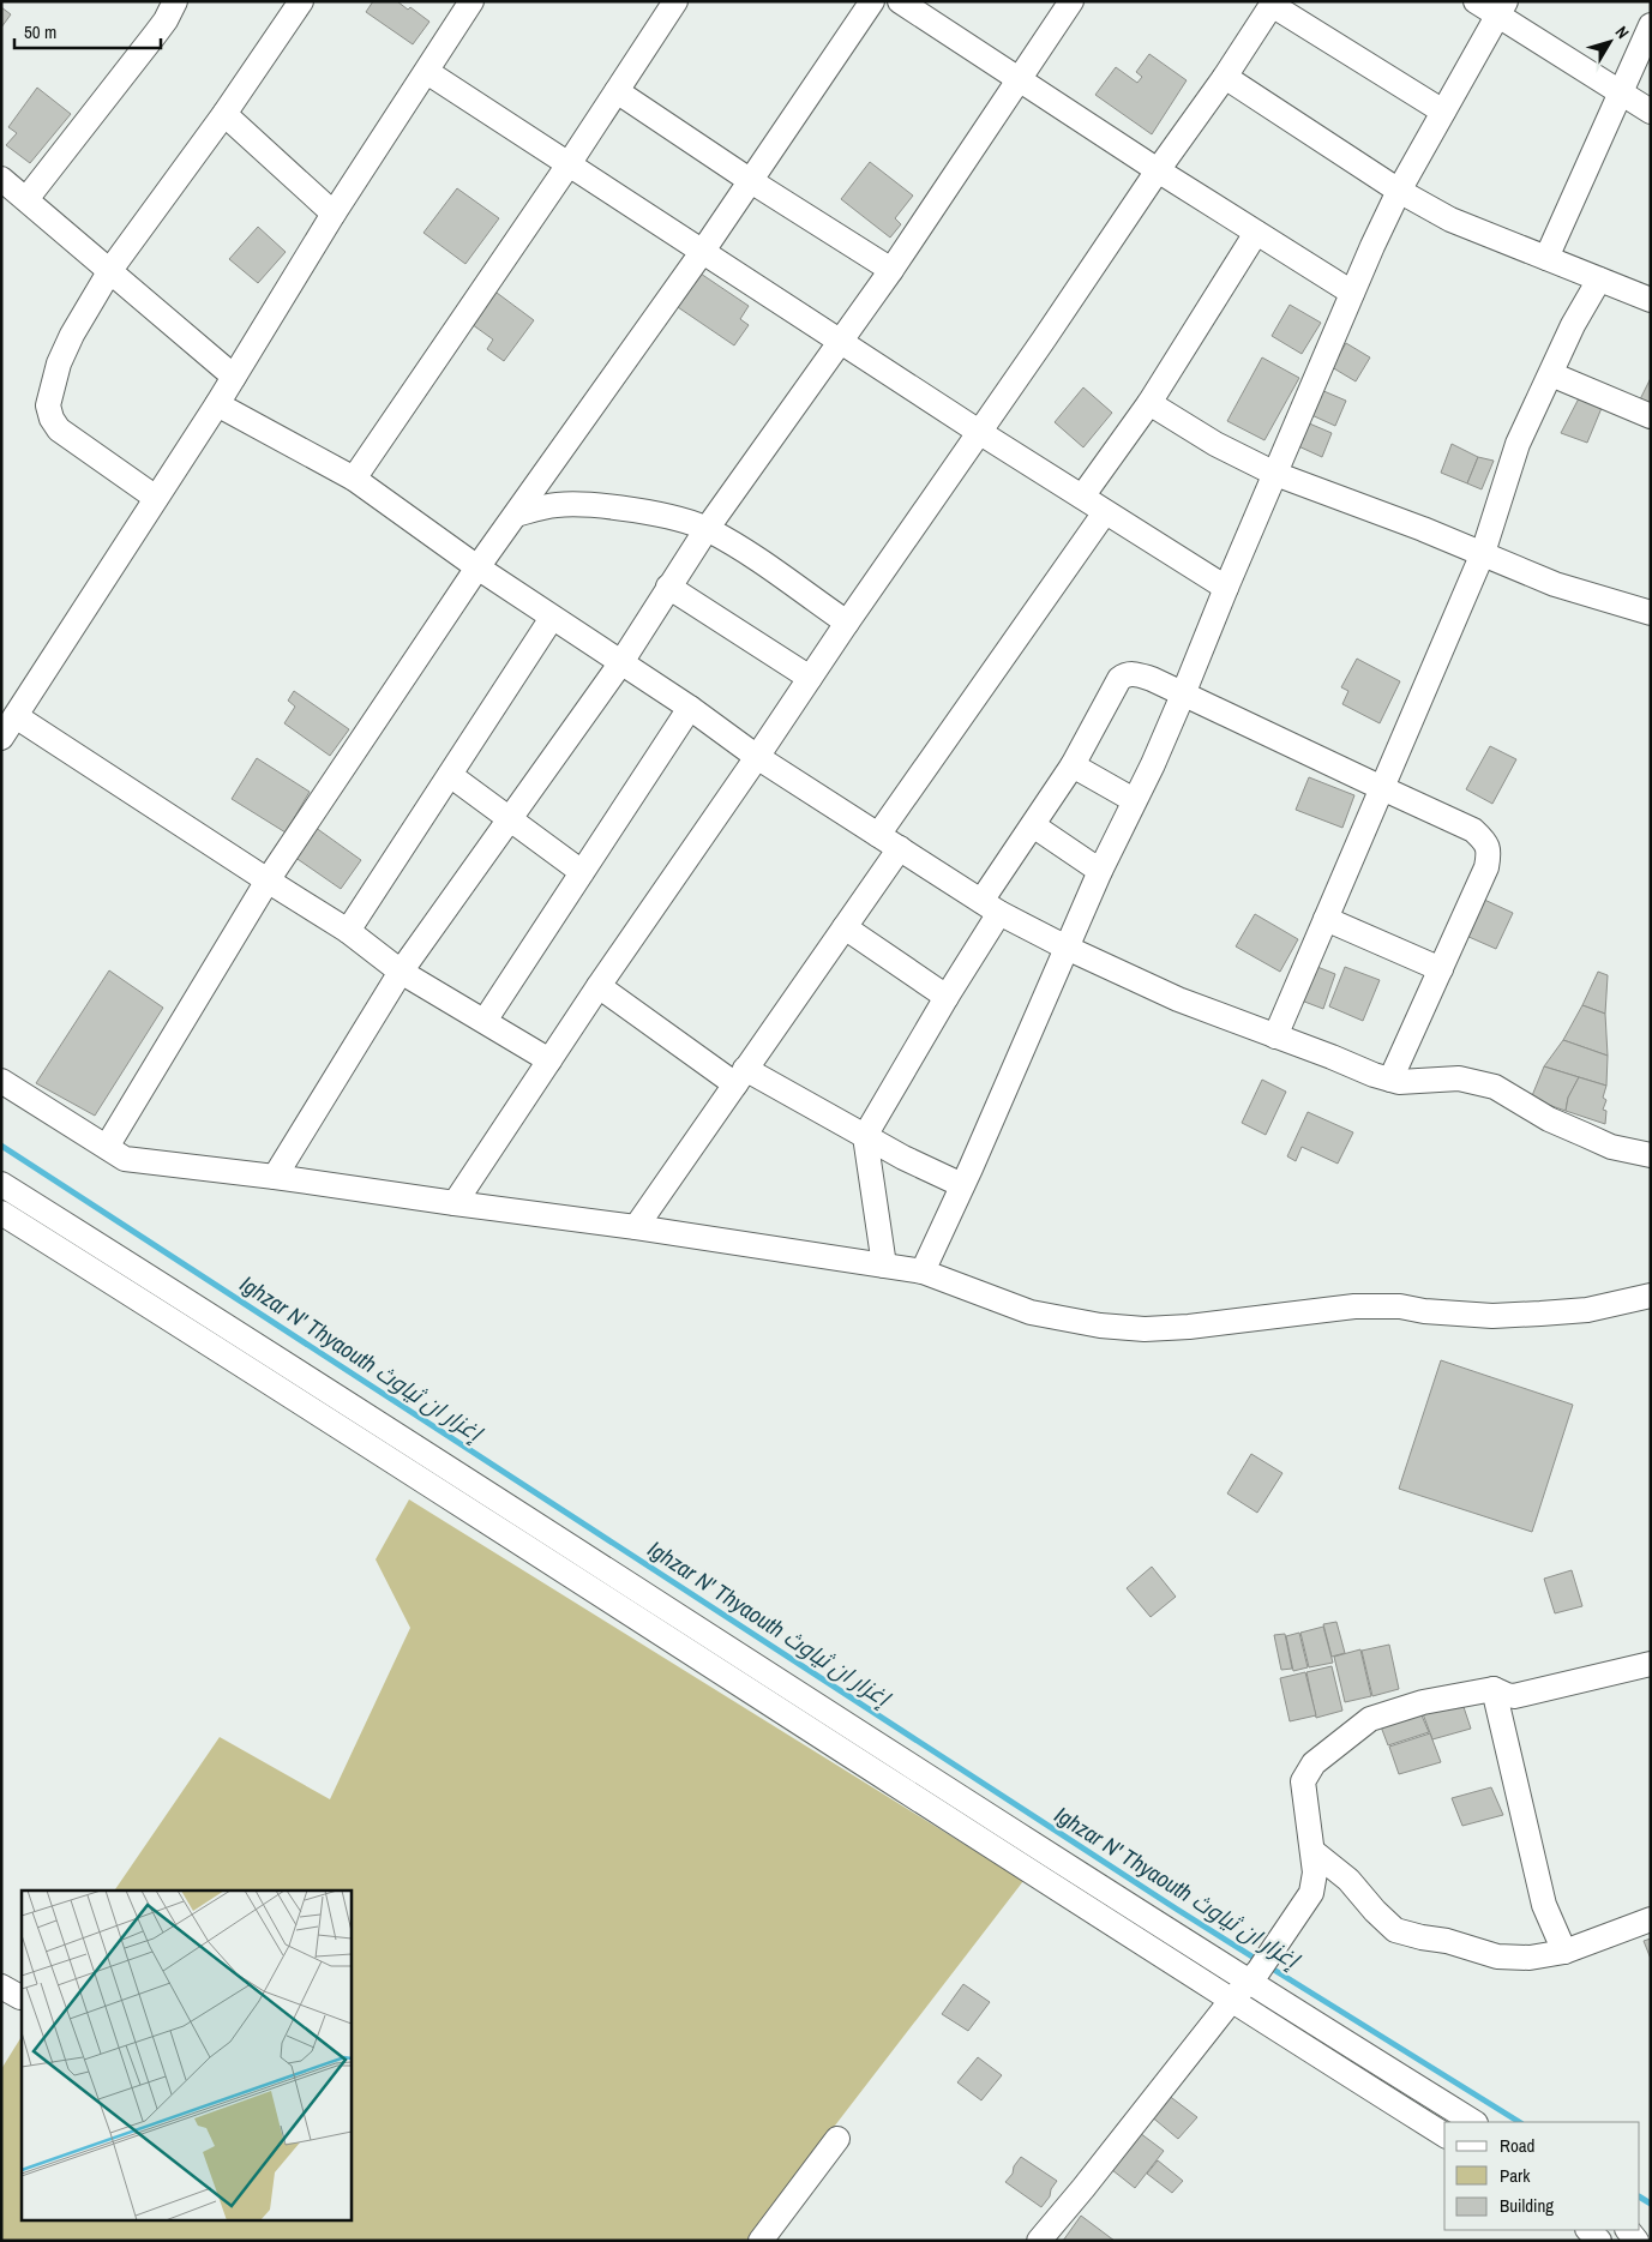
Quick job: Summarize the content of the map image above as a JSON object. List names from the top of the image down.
{
  "water": ["Ighzar N' Thyaouth إغزار ان ثياوث"],
  "legend": ["Road", "Park", "Building"],
  "scale_bar": "50 m",
  "north": "top right"
}
